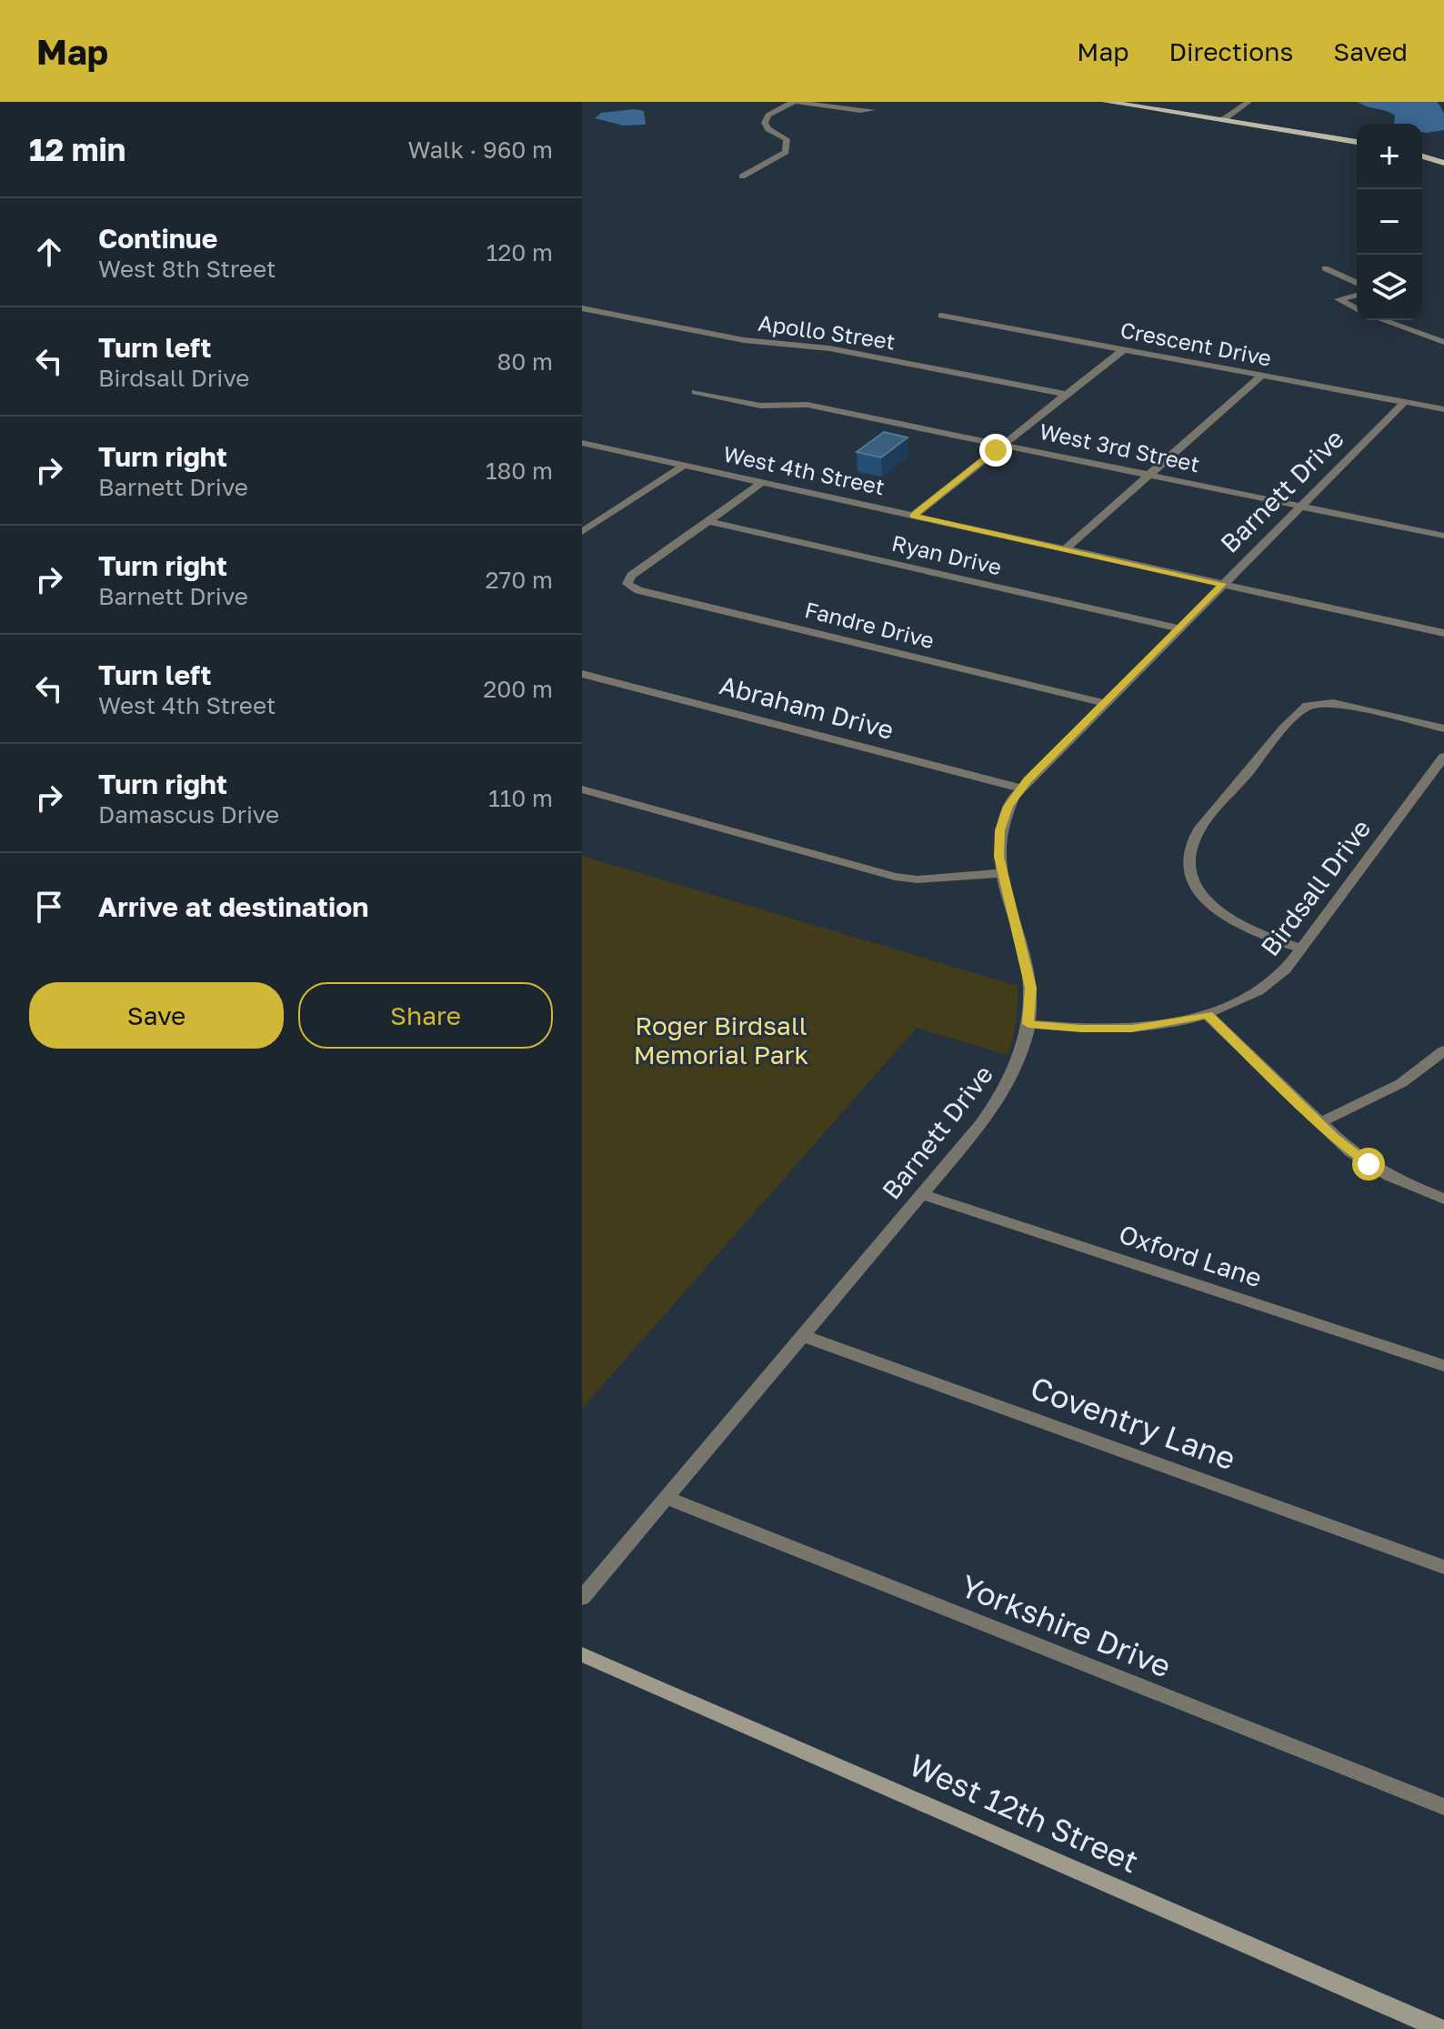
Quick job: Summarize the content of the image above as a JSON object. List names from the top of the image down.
{
  "streets": {
    "main road": ["West 12th Street"],
    "street": [
      "Apollo Street",
      "Crescent Drive",
      "West 3rd Street",
      "West 4th Street",
      "Barnett Drive",
      "Ryan Drive",
      "Fandre Drive",
      "Abraham Drive",
      "Birdsall Drive",
      "Oxford Lane",
      "Coventry Lane",
      "Yorkshire Drive"
    ]
  },
  "crossings": [
    ["Crescent Drive", "Barnett Drive"],
    ["West 3rd Street", "Barnett Drive"],
    ["West 4th Street", "Barnett Drive"],
    ["Barnett Drive", "Ryan Drive"],
    ["Barnett Drive", "Fandre Drive"],
    ["Barnett Drive", "Abraham Drive"],
    ["Barnett Drive", "Birdsall Drive"],
    ["Barnett Drive", "Oxford Lane"],
    ["Barnett Drive", "Coventry Lane"],
    ["Barnett Drive", "Yorkshire Drive"],
    ["Ryan Drive", "Fandre Drive"]
  ],
  "parks": ["Roger Birdsall Memorial Park"],
  "page": {
    "header": "Map",
    "nav": ["Map", "Directions", "Saved"],
    "heading": ["12 min", "Walk · 960 m"],
    "map_buttons": ["+", "−"],
    "list": [
      ["Continue", "West 8th Street", "120 m"],
      ["Turn left", "Birdsall Drive", "80 m"],
      ["Turn right", "Barnett Drive", "180 m"],
      ["Turn right", "Barnett Drive", "270 m"],
      ["Turn left", "West 4th Street", "200 m"],
      ["Turn right", "Damascus Drive", "110 m"],
      "Arrive at destination"
    ],
    "buttons": ["Save", "Share"]
  }
}
